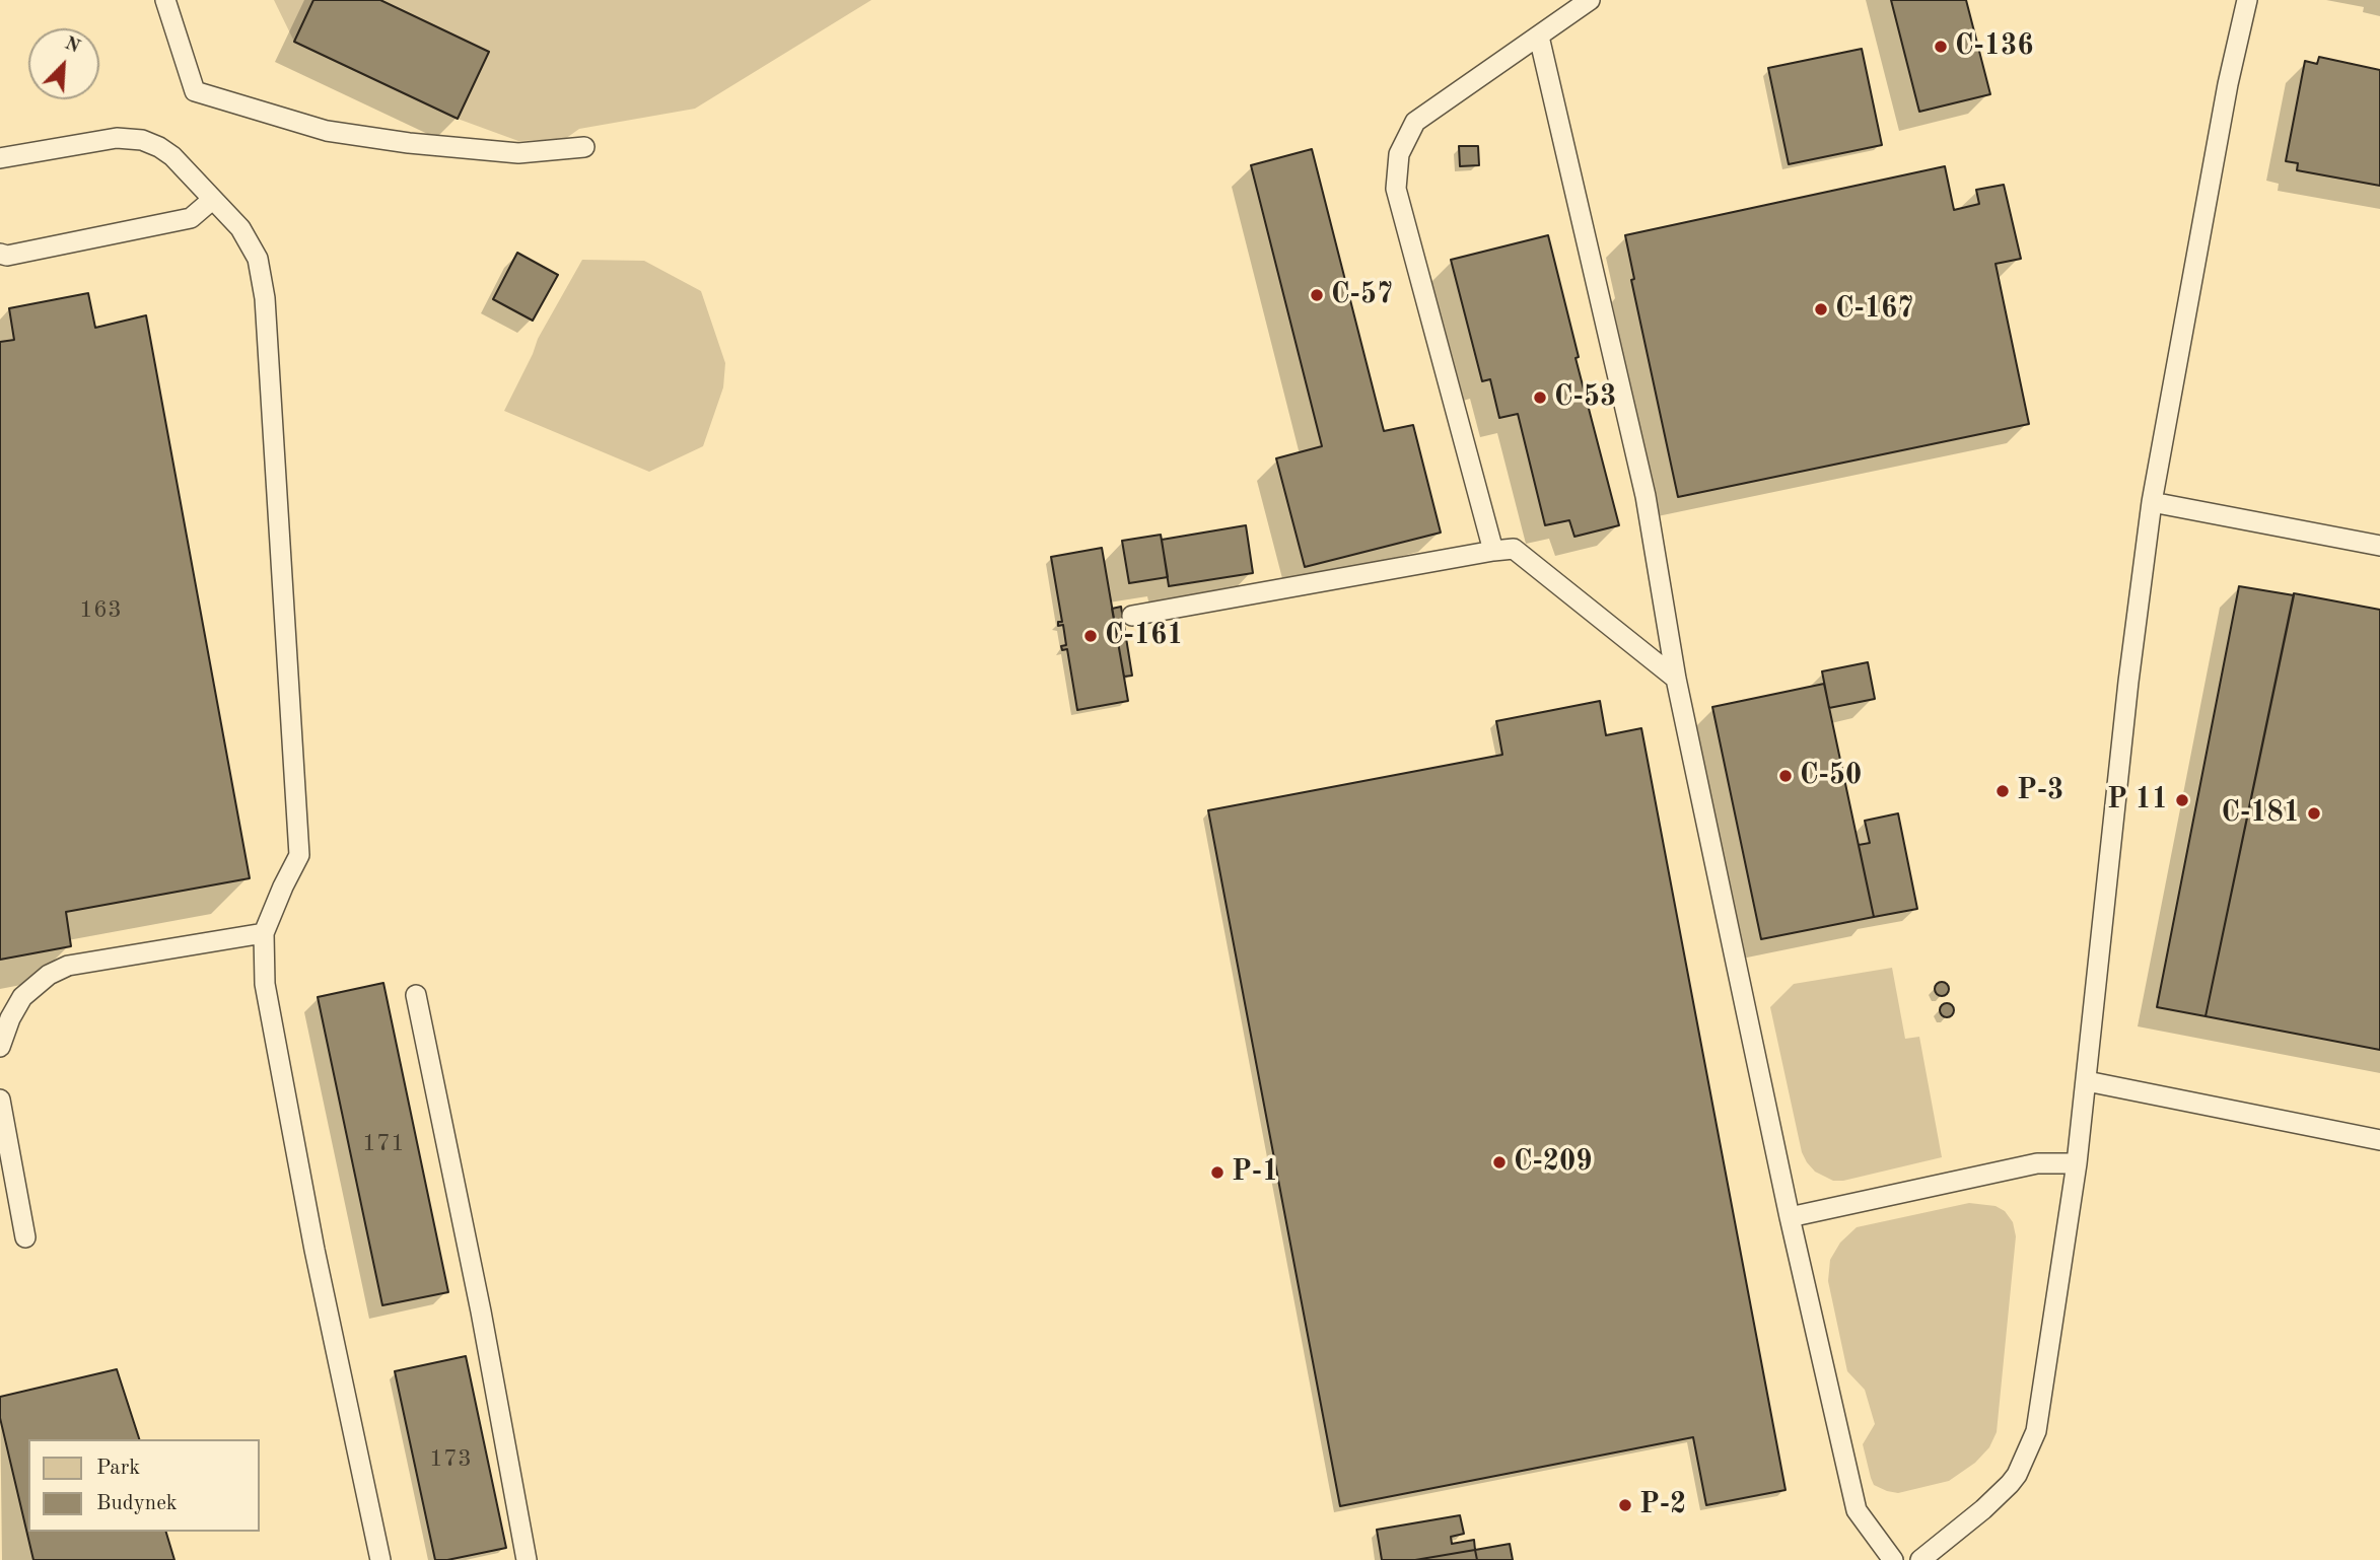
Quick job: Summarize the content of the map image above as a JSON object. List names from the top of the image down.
{
  "places": [
    "C-136",
    "C-57",
    "C-167",
    "C-53",
    "C-161",
    "C-50",
    "P-3",
    "P 11",
    "C-181",
    "C-209",
    "P-1",
    "P-2"
  ],
  "house_numbers": ["163", "171", "173"],
  "legend": ["Park", "Budynek"],
  "north": "top right"
}
